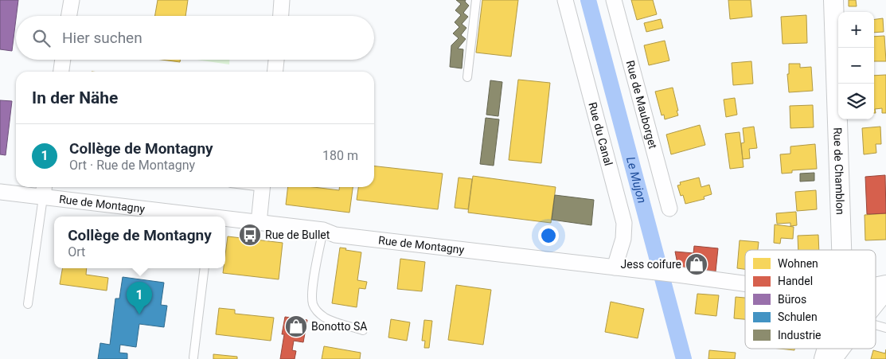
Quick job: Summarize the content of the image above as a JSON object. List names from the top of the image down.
{
  "streets": {
    "street": [
      "Rue de Mauborget",
      "Rue du Canal",
      "Rue de Chamblon",
      "Rue de Montagny"
    ]
  },
  "crossings": [
    ["Rue du Canal", "Rue de Montagny"]
  ],
  "water": ["Le Mujon"],
  "places": {
    "bus stop": ["Rue de Bullet"],
    "shop": ["Jess coifure", "Bonotto SA"]
  },
  "legend": [
    "Wohnen",
    "Handel",
    "Büros",
    "Schulen",
    "Industrie"
  ],
  "page": {
    "map_buttons": ["+", "−"],
    "search": "Hier suchen",
    "heading": "In der Nähe",
    "list": [
      {
        "mark": "1",
        "name": "Collège de Montagny",
        "note": "Ort · Rue de Montagny",
        "value": "180 m"
      }
    ],
    "popup": ["Collège de Montagny", "Ort"],
    "pins": "1"
  }
}
